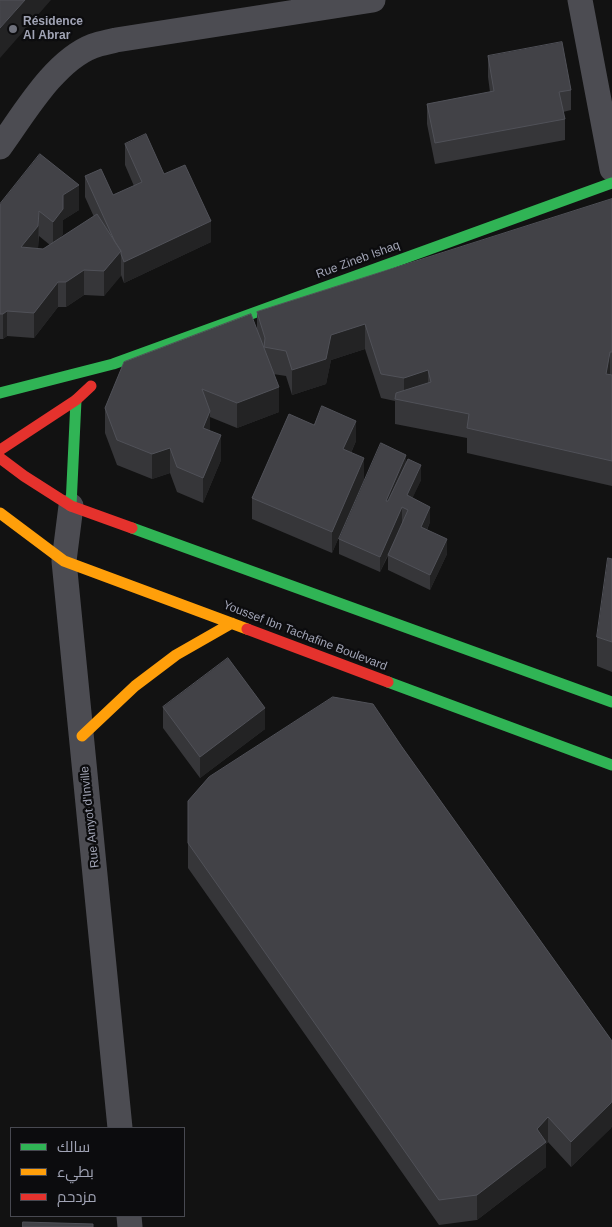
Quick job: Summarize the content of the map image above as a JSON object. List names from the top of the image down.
{
  "streets": {
    "main road": ["Rue Zineb Ishaq", "Youssef Ibn Tachafine Boulevard"],
    "street": ["Rue Amyot d'Inville"]
  },
  "crossings": [
    ["Youssef Ibn Tachafine Boulevard", "Rue Amyot d'Inville"]
  ],
  "places": ["Résidence Al Abrar"],
  "legend": ["سالك", "بطيء", "مزدحم"]
}
